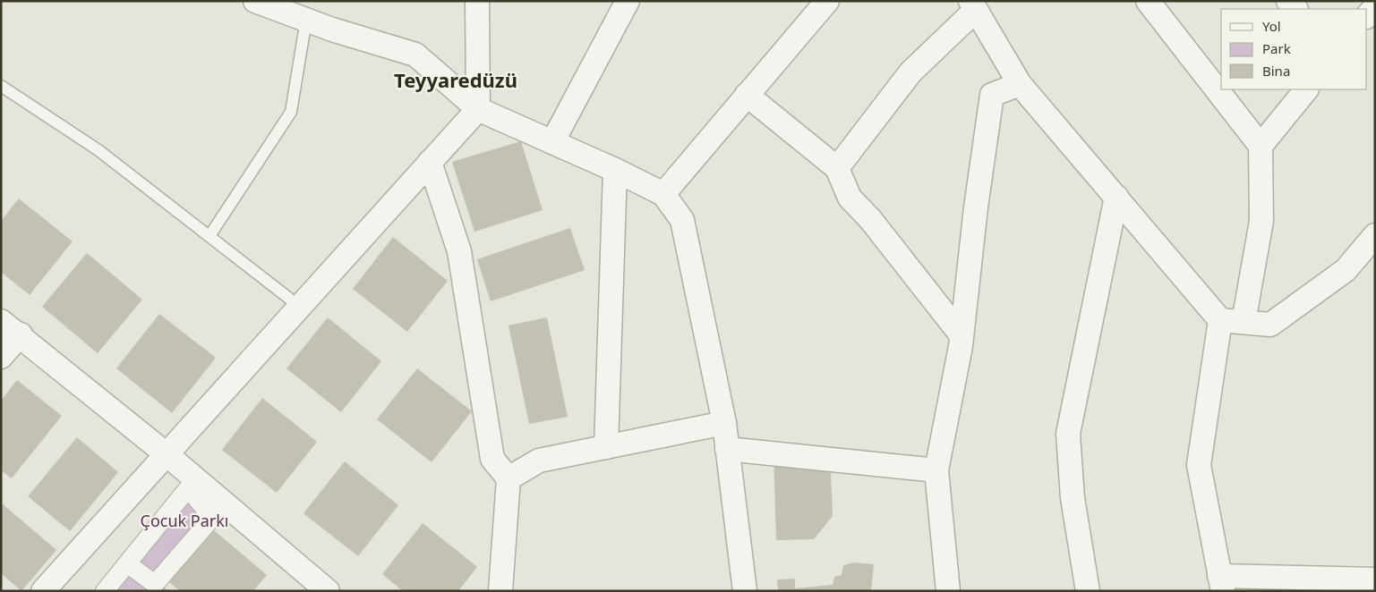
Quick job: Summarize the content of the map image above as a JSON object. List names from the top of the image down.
{
  "districts": ["Teyyaredüzü"],
  "parks": ["Çocuk Parkı"],
  "legend": ["Yol", "Park", "Bina"]
}
